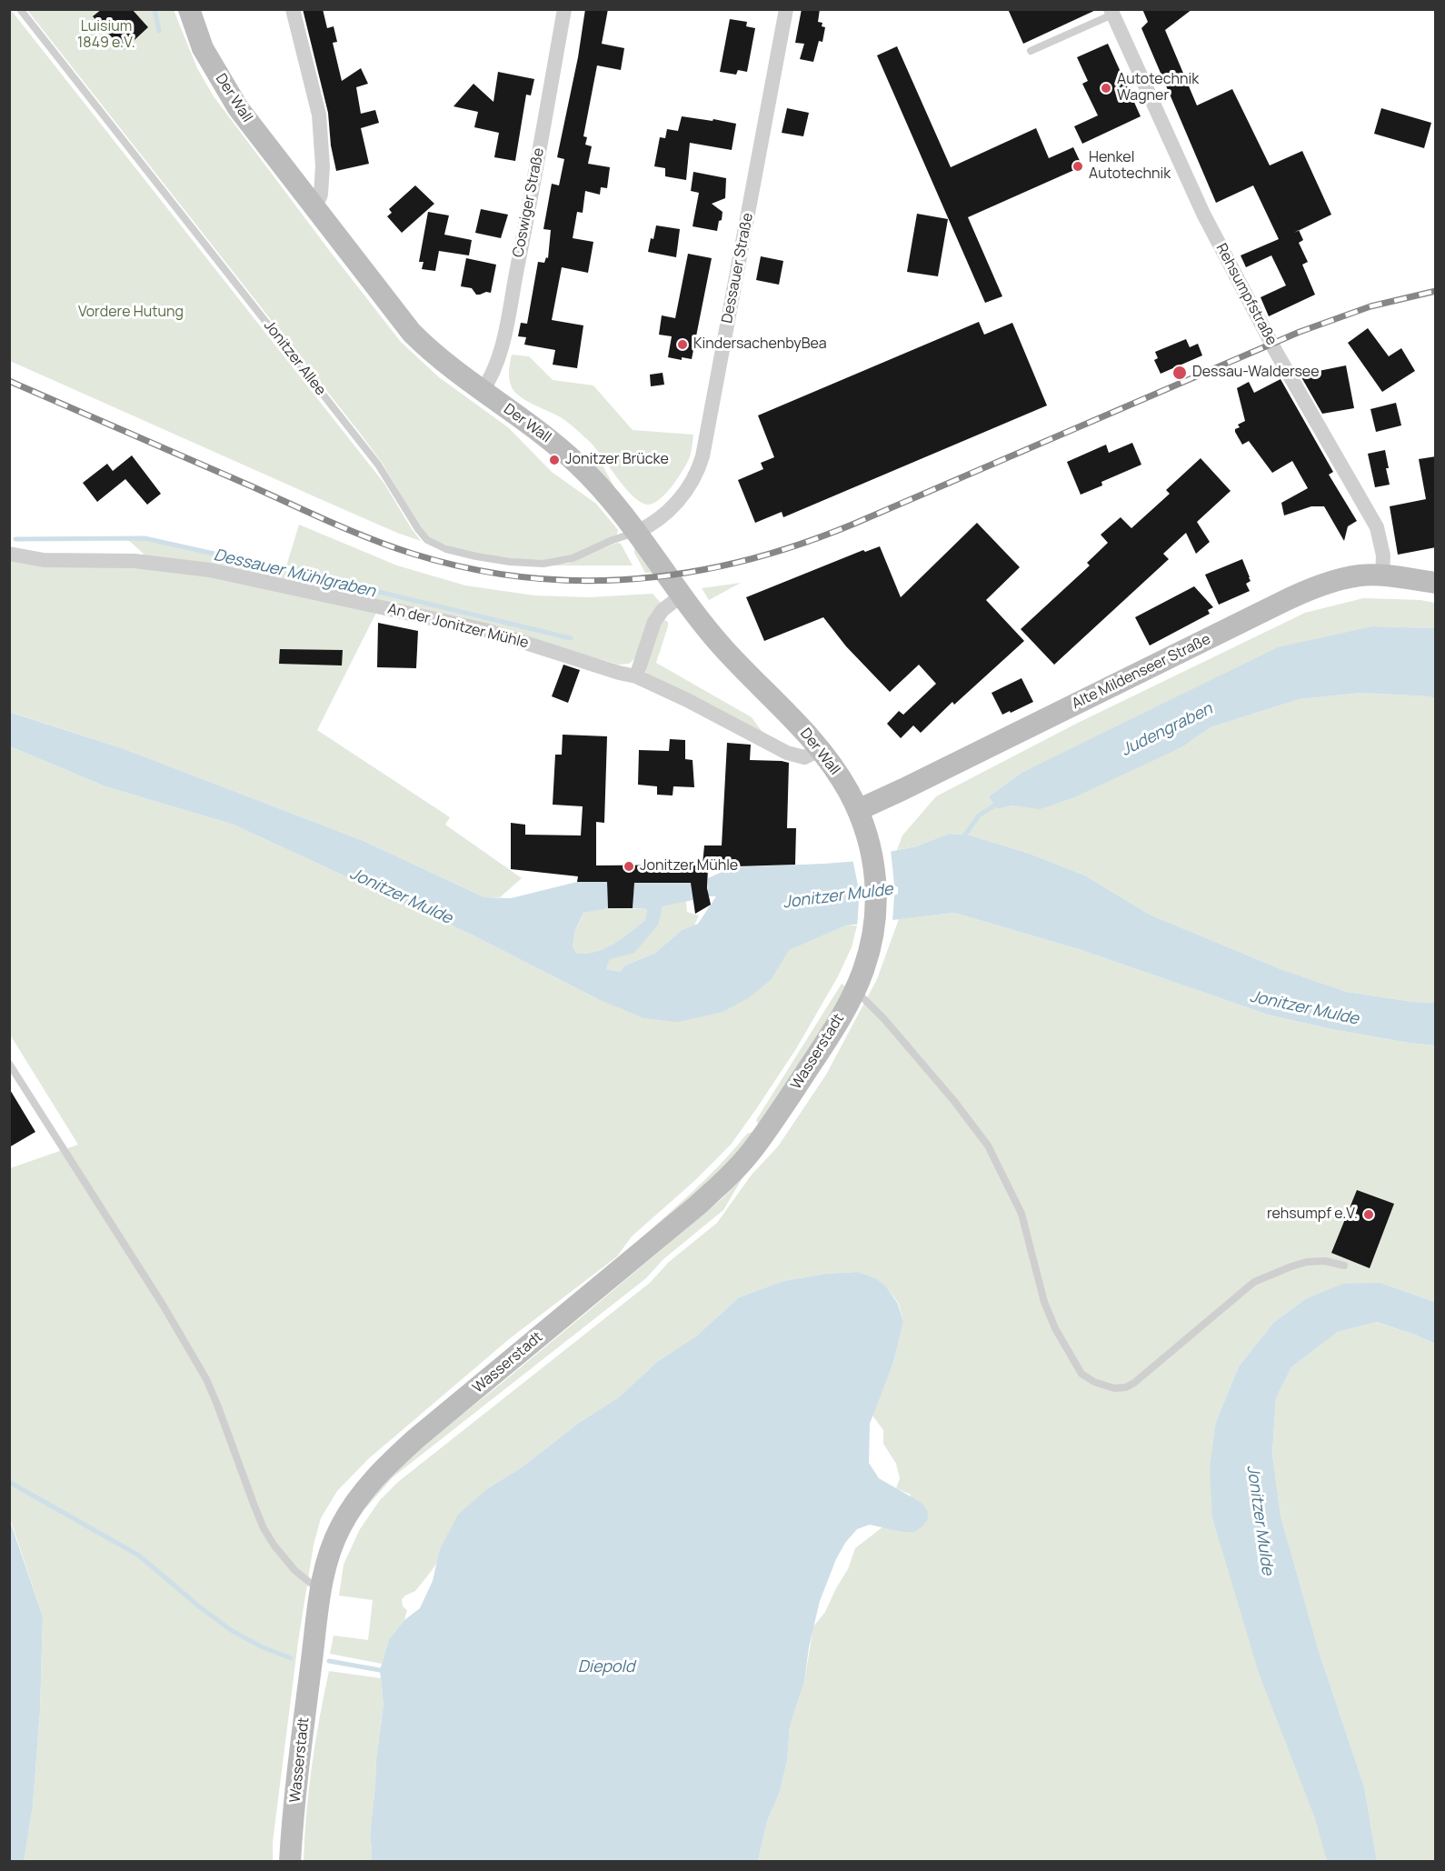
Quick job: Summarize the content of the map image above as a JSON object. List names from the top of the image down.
{
  "streets": {
    "main road": ["Der Wall", "Alte Mildenseer Straße", "Wasserstadt"],
    "street": [
      "Coswiger Straße",
      "Dessauer Straße",
      "Rehsumpfstraße",
      "An der Jonitzer Mühle"
    ],
    "lane": ["Jonitzer Allee"]
  },
  "crossings": [
    ["Der Wall", "Coswiger Straße"],
    ["Der Wall", "Dessauer Straße"],
    ["Der Wall", "Jonitzer Allee"],
    ["Der Wall", "An der Jonitzer Mühle"],
    ["Der Wall", "Alte Mildenseer Straße"],
    ["Der Wall", "Wasserstadt"],
    ["Dessauer Straße", "Jonitzer Allee"],
    ["Rehsumpfstraße", "Alte Mildenseer Straße"]
  ],
  "water": [
    "Dessauer Mühlgraben",
    "Judengraben",
    "Jonitzer Mulde",
    "Diepold"
  ],
  "parks": ["Luisium 1849 e.V.", "Vordere Hutung"],
  "places": [
    "Autotechnik Wagner",
    "Henkel Autotechnik",
    "KindersachenbyBea",
    "Dessau-Waldersee",
    "Jonitzer Brücke",
    "Jonitzer Mühle",
    "rehsumpf e.V."
  ]
}
